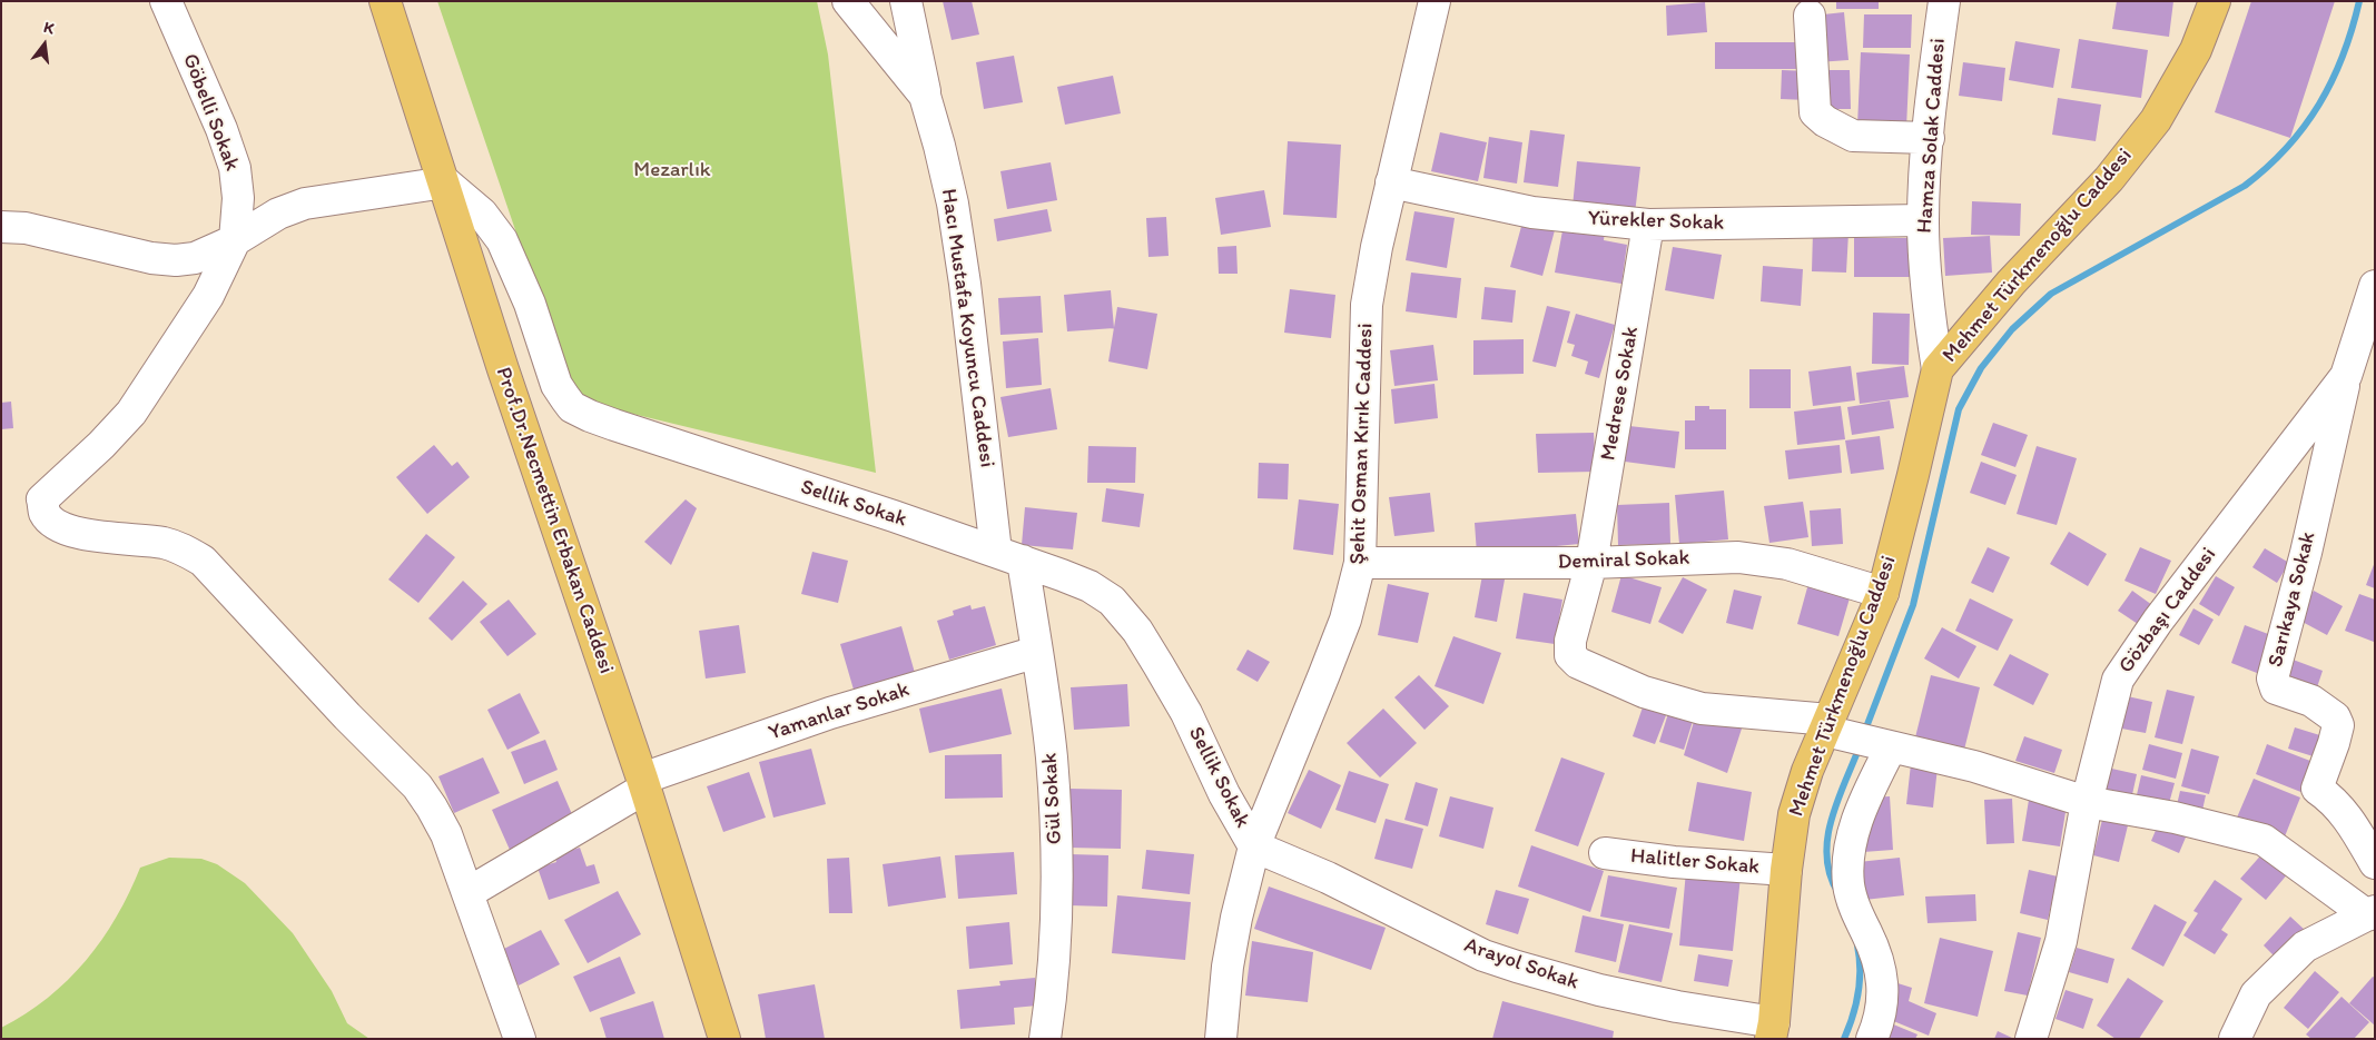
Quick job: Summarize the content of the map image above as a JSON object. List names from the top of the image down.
{
  "streets": {
    "main road": ["Mehmet Türkmenoğlu Caddesi", "Prof.Dr.Necmettin Erbakan Caddesi"],
    "street": [
      "Göbelli Sokak",
      "Hamza Solak Caddesi",
      "Yürekler Sokak",
      "Hacı Mustafa Koyuncu Caddesi",
      "Medrese Sokak",
      "Şehit Osman Kırık Caddesi",
      "Sellik Sokak",
      "Demiral Sokak",
      "Sarıkaya Sokak",
      "Gözbaşı Caddesi",
      "Yamanlar Sokak",
      "Gül Sokak",
      "Halitler Sokak",
      "Arayol Sokak"
    ]
  },
  "crossings": [
    ["Hamza Solak Caddesi", "Yürekler Sokak"],
    ["Hamza Solak Caddesi", "Mehmet Türkmenoğlu Caddesi"],
    ["Yürekler Sokak", "Medrese Sokak"],
    ["Yürekler Sokak", "Şehit Osman Kırık Caddesi"],
    ["Mehmet Türkmenoğlu Caddesi", "Medrese Sokak"],
    ["Mehmet Türkmenoğlu Caddesi", "Demiral Sokak"],
    ["Mehmet Türkmenoğlu Caddesi", "Halitler Sokak"],
    ["Mehmet Türkmenoğlu Caddesi", "Arayol Sokak"],
    ["Hacı Mustafa Koyuncu Caddesi", "Sellik Sokak"],
    ["Hacı Mustafa Koyuncu Caddesi", "Gül Sokak"],
    ["Medrese Sokak", "Demiral Sokak"],
    ["Medrese Sokak", "Gözbaşı Caddesi"],
    ["Şehit Osman Kırık Caddesi", "Sellik Sokak"],
    ["Şehit Osman Kırık Caddesi", "Demiral Sokak"],
    ["Şehit Osman Kırık Caddesi", "Arayol Sokak"],
    ["Sellik Sokak", "Prof.Dr.Necmettin Erbakan Caddesi"],
    ["Sellik Sokak", "Gül Sokak"],
    ["Sellik Sokak", "Arayol Sokak"],
    ["Prof.Dr.Necmettin Erbakan Caddesi", "Yamanlar Sokak"],
    ["Sarıkaya Sokak", "Gözbaşı Caddesi"],
    ["Yamanlar Sokak", "Gül Sokak"]
  ],
  "parks": ["Mezarlık"],
  "north": "top"
}
